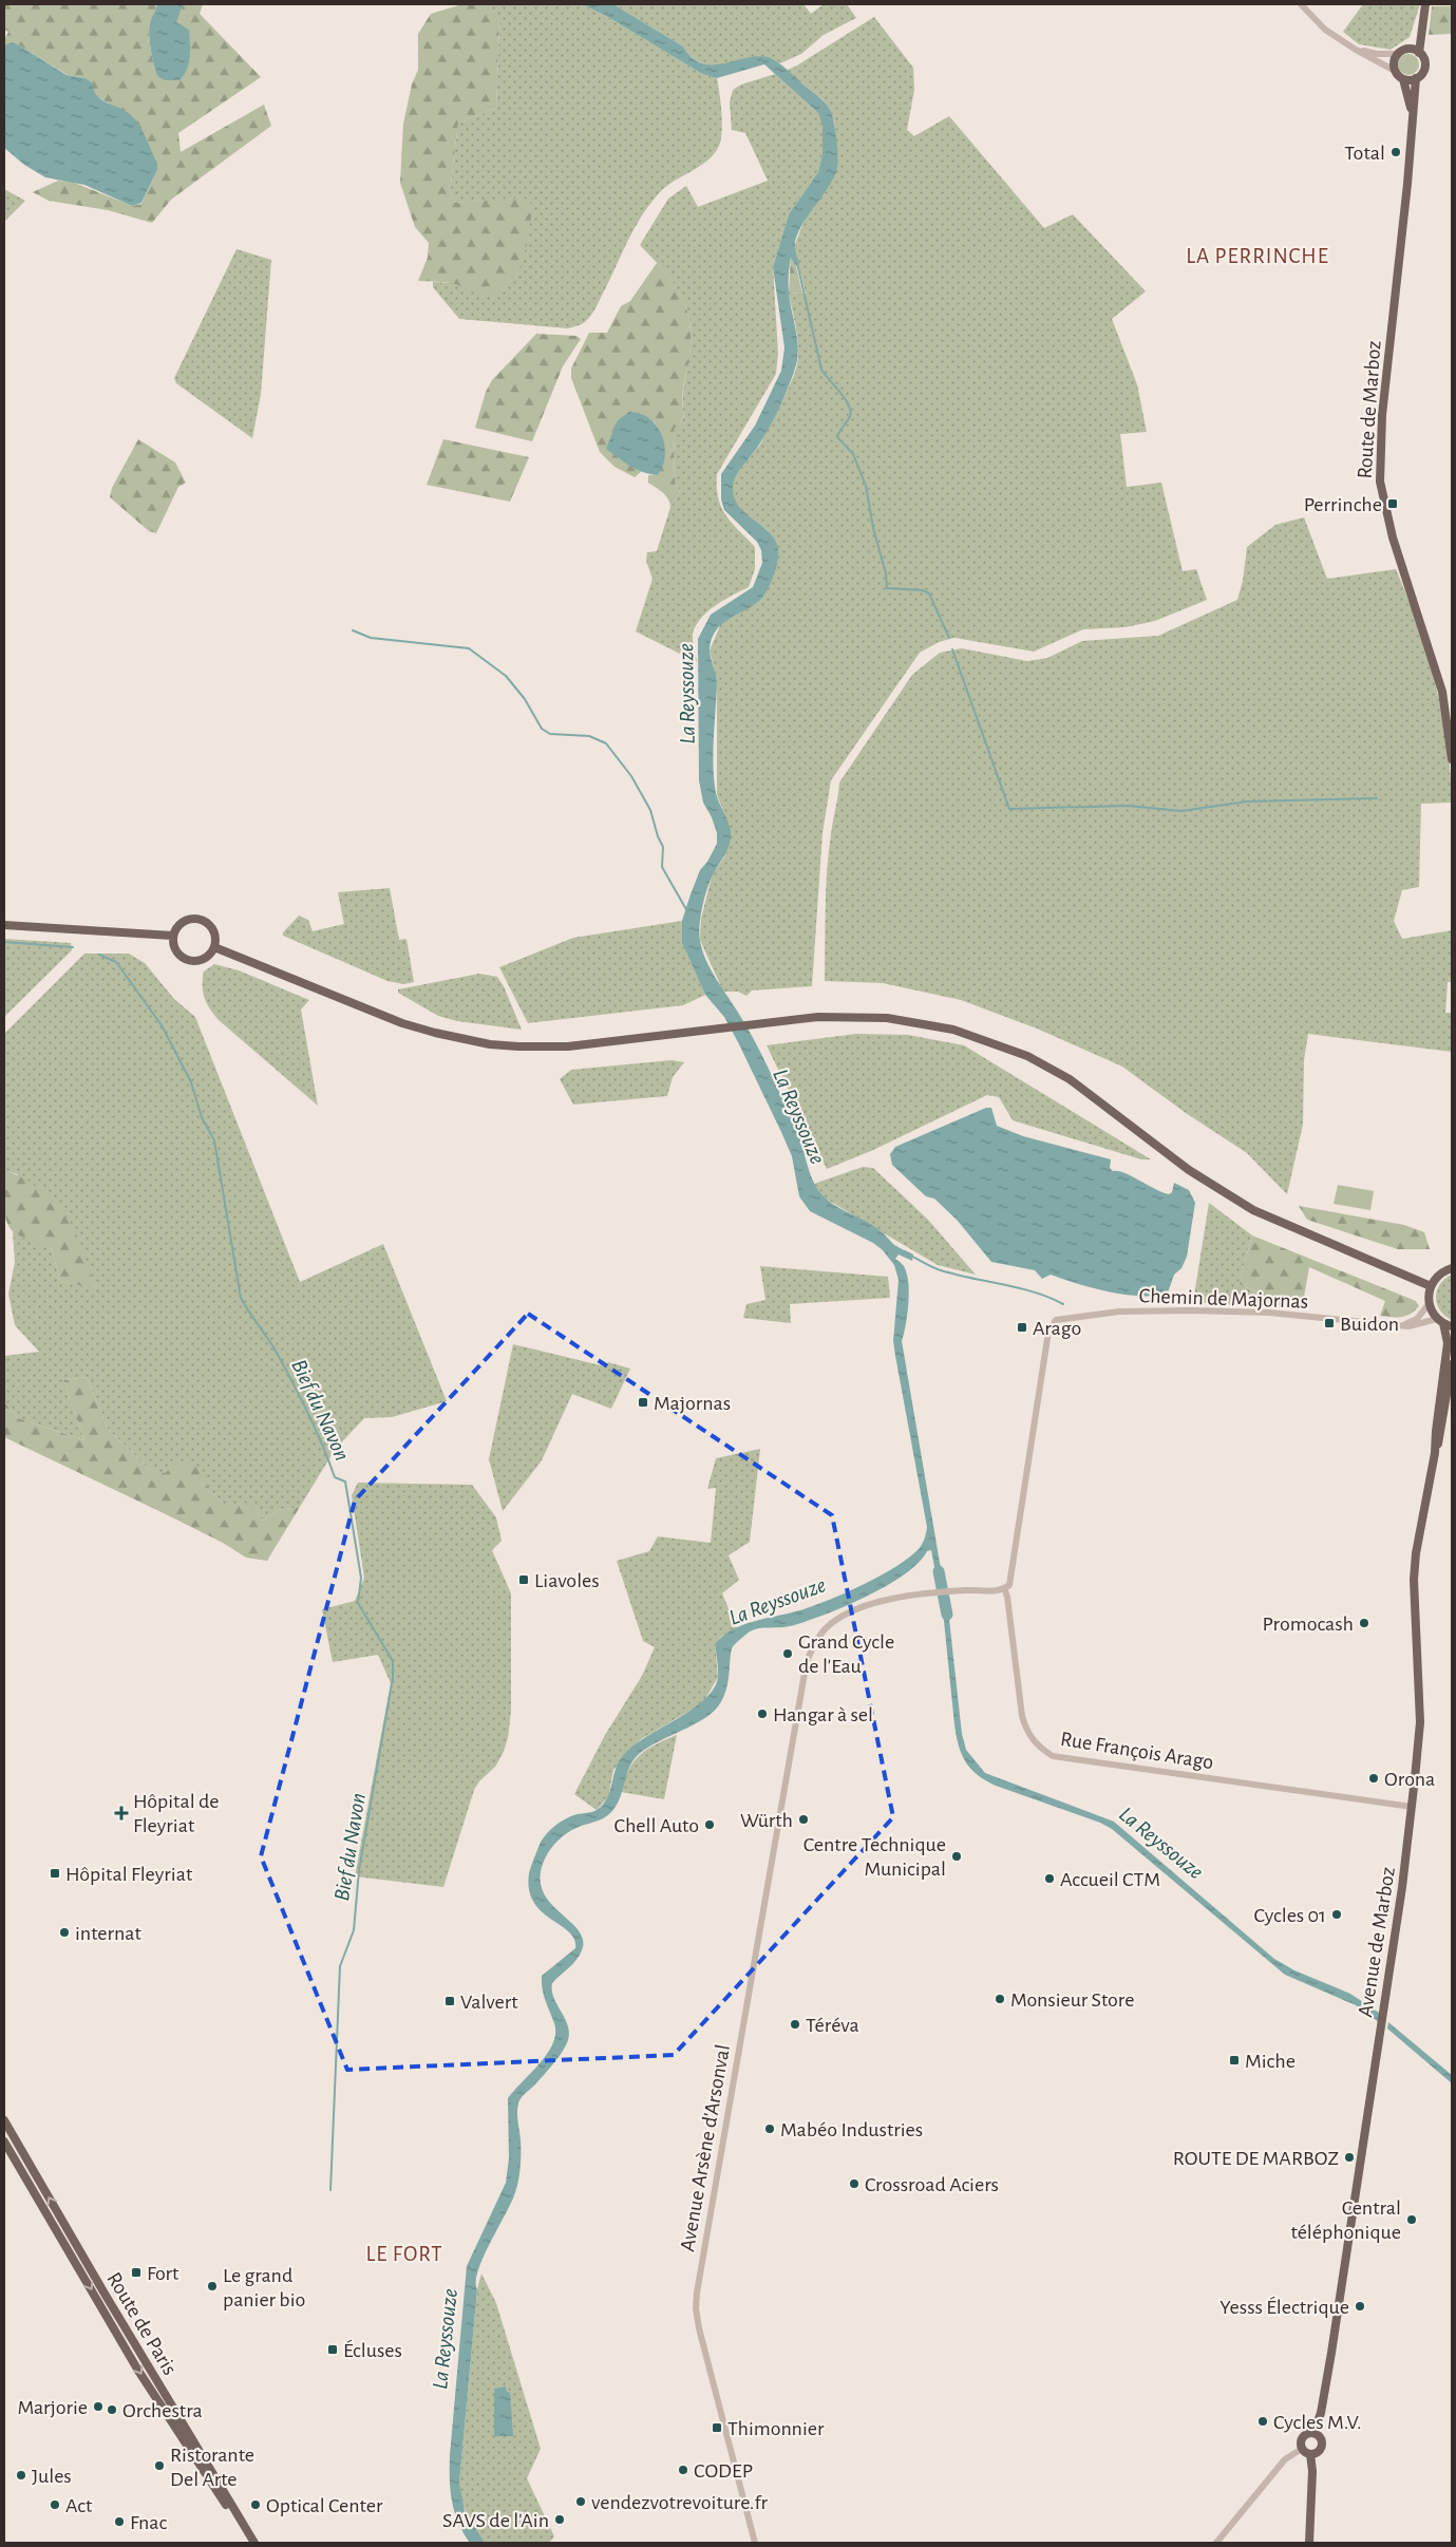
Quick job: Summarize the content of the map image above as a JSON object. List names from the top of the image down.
{
  "streets": {
    "main road": ["Route de Marboz", "Avenue de Marboz", "Route de Paris"],
    "street": ["Chemin de Majornas", "Rue François Arago", "Avenue Arsène d'Arsonval"]
  },
  "crossings": [
    ["Chemin de Majornas", "Rue François Arago"],
    ["Chemin de Majornas", "Avenue de Marboz"],
    ["Chemin de Majornas", "Avenue Arsène d'Arsonval"],
    ["Rue François Arago", "Avenue de Marboz"],
    ["Rue François Arago", "Avenue Arsène d'Arsonval"]
  ],
  "districts": ["LA PERRINCHE", "LE FORT"],
  "water": ["La Reyssouze", "Bief du Navon"],
  "places": {
    "other": [
      "Total",
      "Promocash",
      "Grand Cycle de l'Eau",
      "Hangar à sel",
      "Orona",
      "Würth",
      "Chell Auto",
      "Centre Technique Municipal",
      "Accueil CTM",
      "Cycles 01",
      "internat",
      "Monsieur Store",
      "Téréva",
      "Mabéo Industries",
      "ROUTE DE MARBOZ",
      "Crossroad Aciers",
      "Central téléphonique",
      "Le grand panier bio",
      "Yesss Électrique",
      "Marjorie",
      "Orchestra",
      "Cycles M.V.",
      "Ristorante Del Arte",
      "CODEP",
      "Jules",
      "vendezvotrevoiture.fr",
      "Act",
      "Optical Center",
      "SAVS de l'Ain",
      "Fnac"
    ],
    "transit": [
      "Perrinche",
      "Buidon",
      "Arago",
      "Majornas",
      "Liavoles",
      "Hôpital Fleyriat",
      "Valvert",
      "Miche",
      "Fort",
      "Écluses",
      "Thimonnier"
    ],
    "health": ["Hôpital de Fleyriat"]
  }
}
